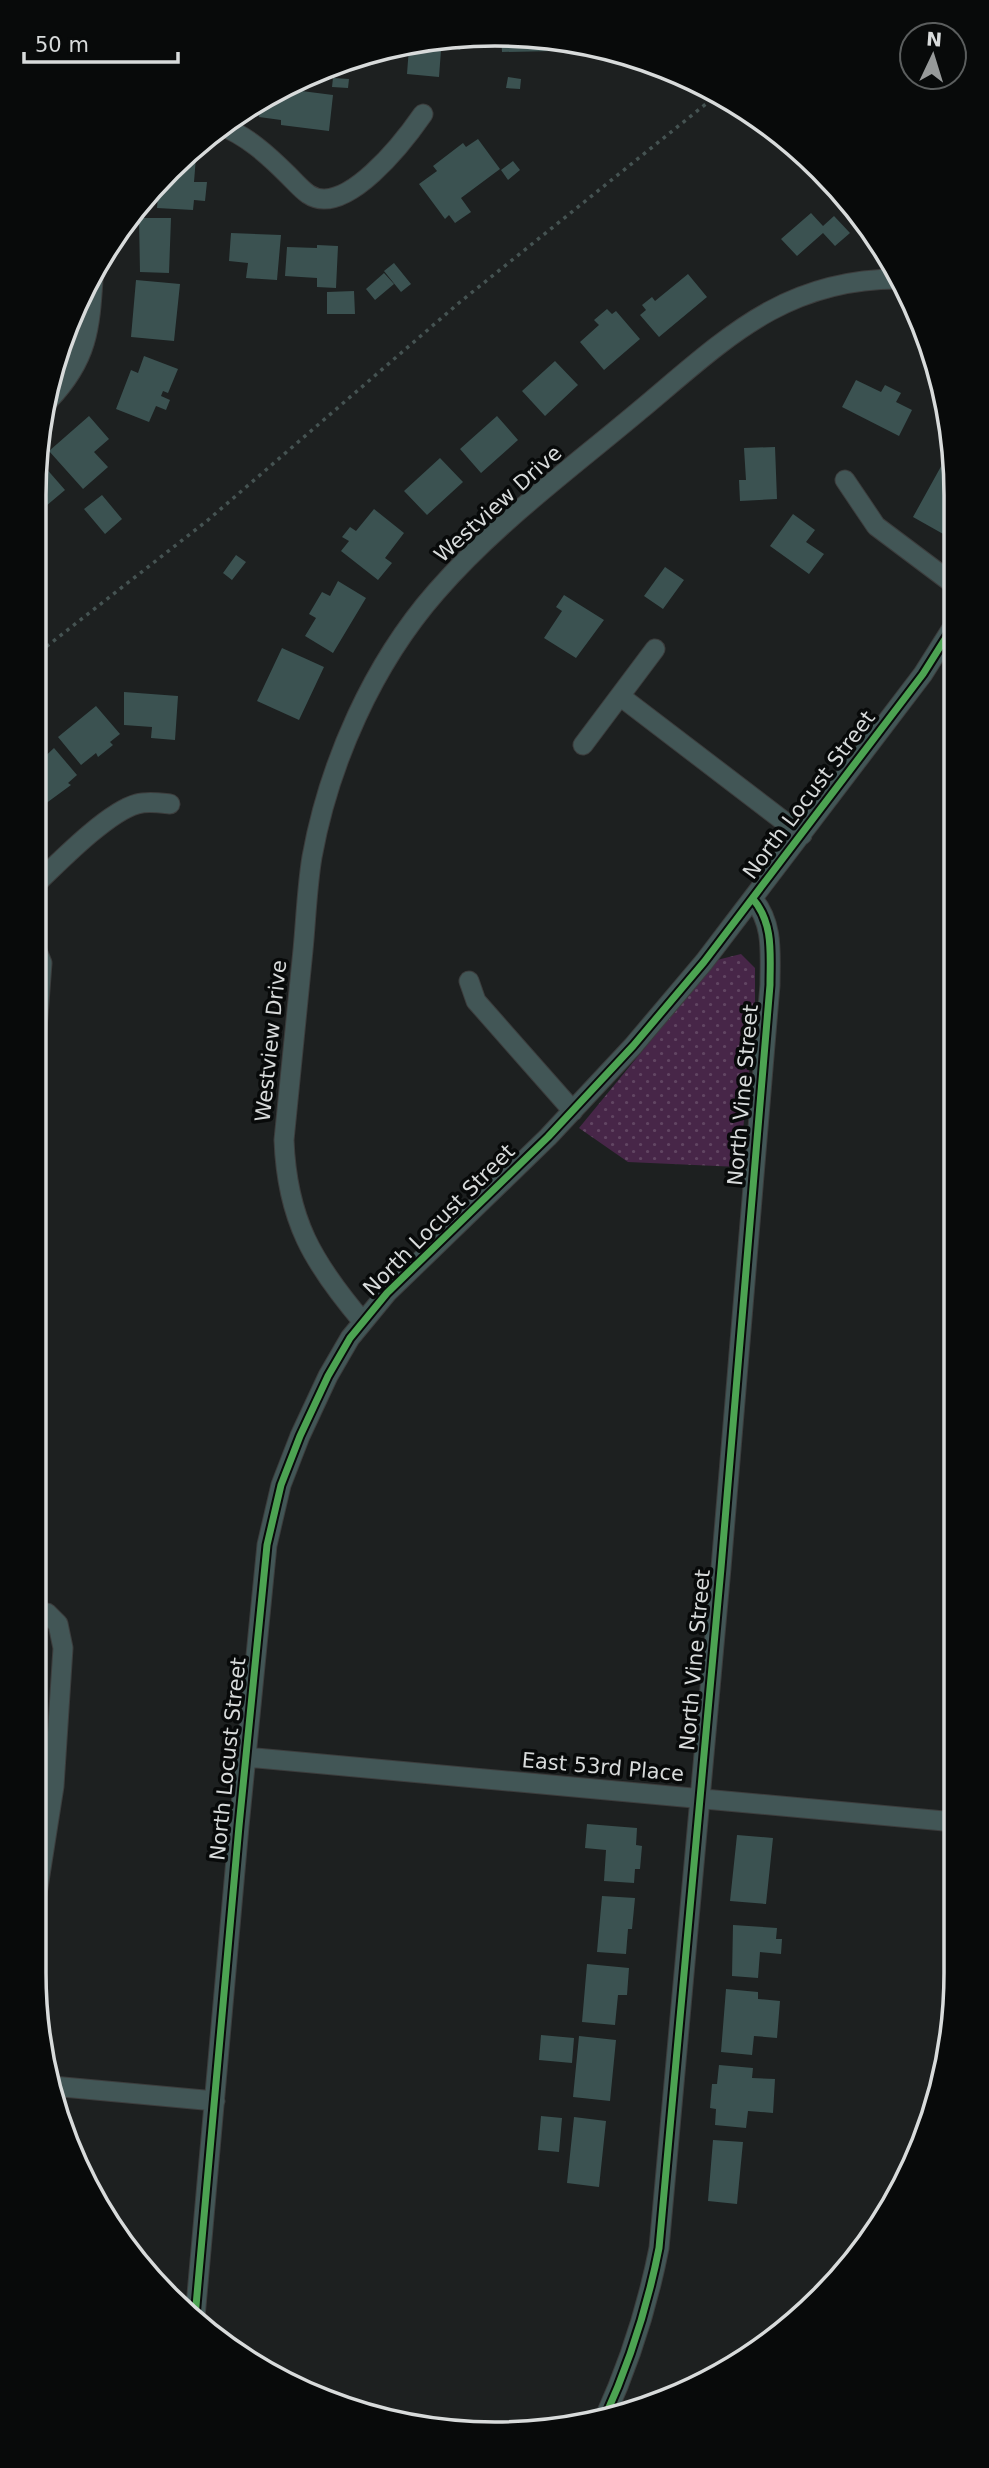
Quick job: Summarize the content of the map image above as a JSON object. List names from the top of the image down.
{
  "streets": {
    "street": [
      "Westview Drive",
      "North Locust Street",
      "North Vine Street",
      "East 53rd Place"
    ]
  },
  "crossings": [
    ["Westview Drive", "North Locust Street"],
    ["North Locust Street", "North Vine Street"],
    ["North Locust Street", "East 53rd Place"],
    ["North Vine Street", "East 53rd Place"]
  ],
  "scale_bar": "50 m",
  "north": "top"
}
